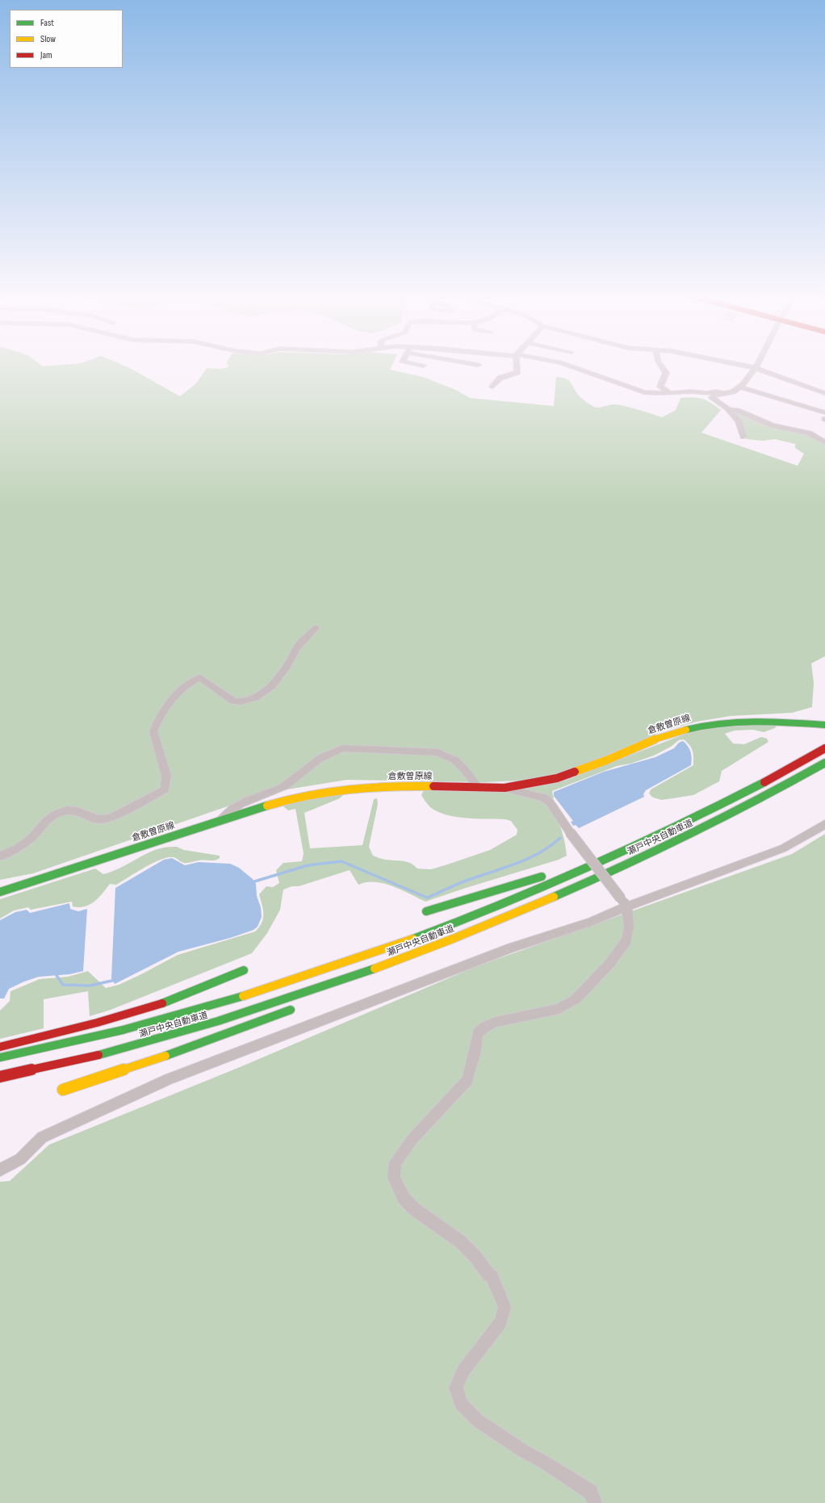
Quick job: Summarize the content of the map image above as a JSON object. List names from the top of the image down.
{
  "streets": {
    "main road": ["倉敷曽原線", "瀬戸中央自動車道"]
  },
  "legend": ["Fast", "Slow", "Jam"]
}
